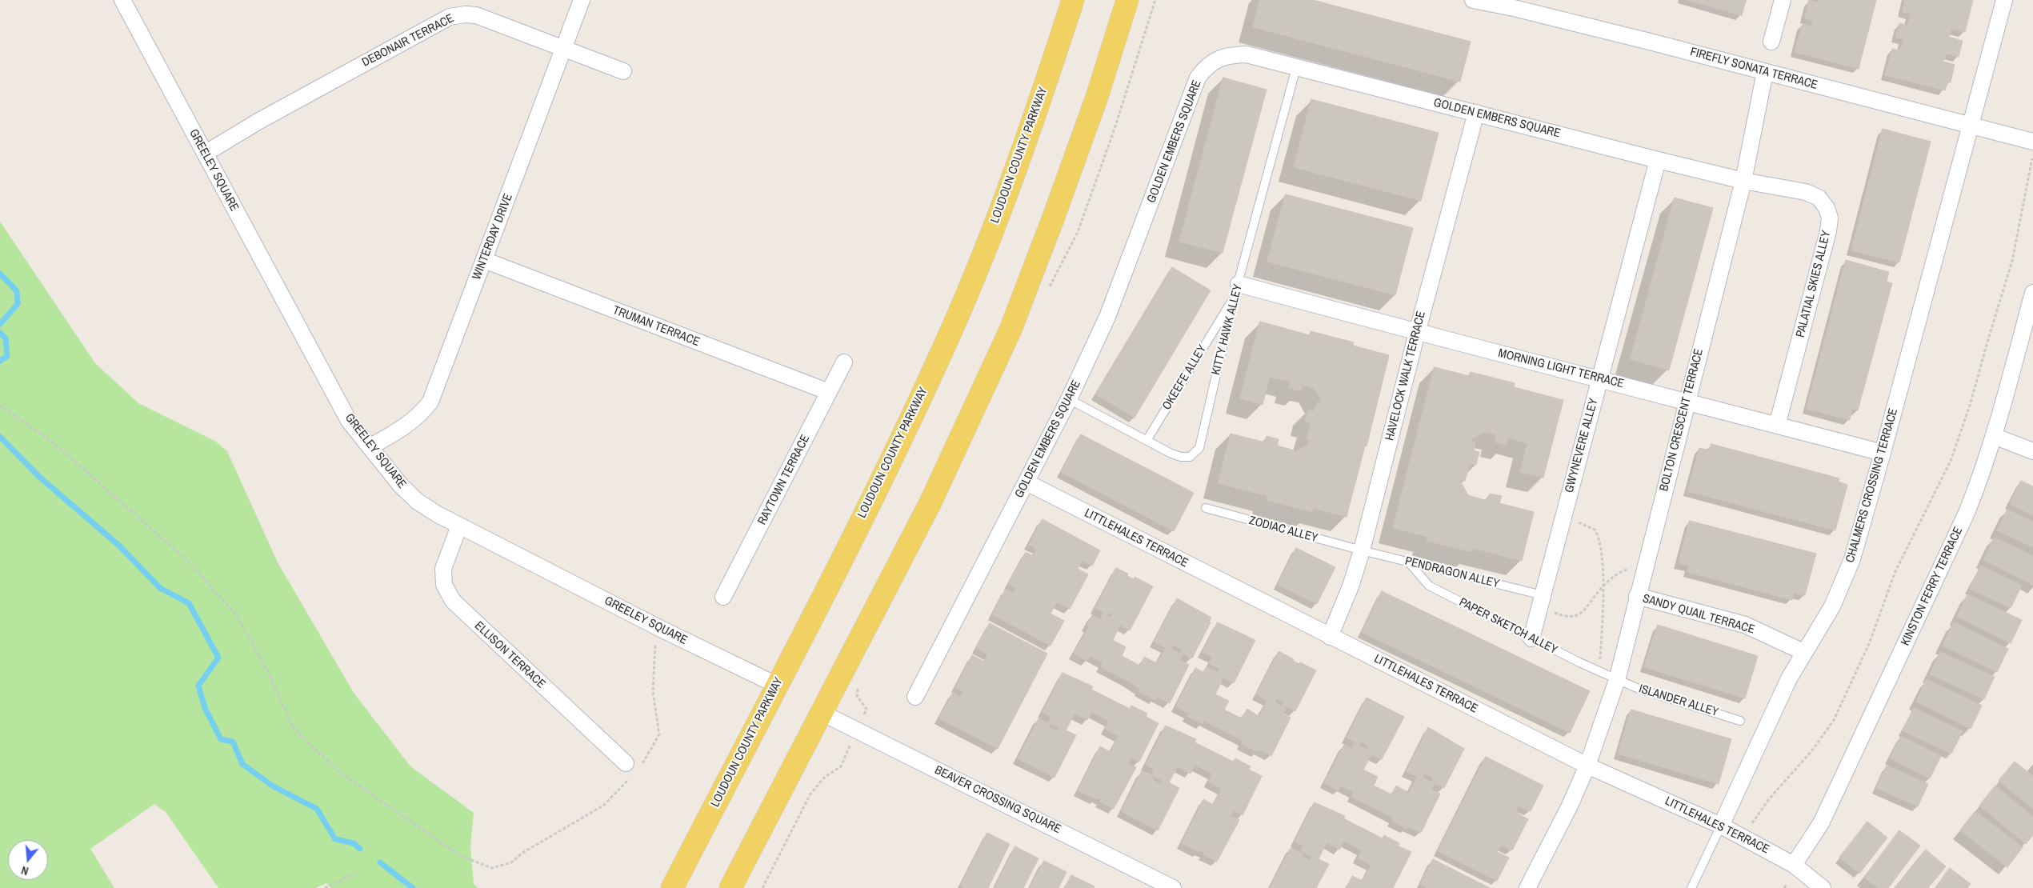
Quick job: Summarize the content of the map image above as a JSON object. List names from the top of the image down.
{
  "streets": {
    "main road": ["LOUDOUN COUNTY PARKWAY"],
    "street": [
      "DEBONAIR TERRACE",
      "FIREFLY SONATA TERRACE",
      "GOLDEN EMBERS SQUARE",
      "GREELEY SQUARE",
      "WINTERDAY DRIVE",
      "PALATIAL SKIES ALLEY",
      "TRUMAN TERRACE",
      "MORNING LIGHT TERRACE",
      "HAVELOCK WALK TERRACE",
      "BOLTON CRESCENT TERRACE",
      "GWYNEVERE ALLEY",
      "RAYTOWN TERRACE",
      "CHALMERS CROSSING TERRACE",
      "LITTLEHALES TERRACE",
      "KINSTON FERRY TERRACE",
      "SANDY QUAIL TERRACE",
      "ELLISON TERRACE",
      "BEAVER CROSSING SQUARE"
    ],
    "lane": [
      "KITTY HAWK ALLEY",
      "OKEEFE ALLEY",
      "ZODIAC ALLEY",
      "PENDRAGON ALLEY",
      "PAPER SKETCH ALLEY",
      "ISLANDER ALLEY"
    ]
  },
  "crossings": [
    ["DEBONAIR TERRACE", "GREELEY SQUARE"],
    ["DEBONAIR TERRACE", "WINTERDAY DRIVE"],
    ["FIREFLY SONATA TERRACE", "BOLTON CRESCENT TERRACE"],
    ["FIREFLY SONATA TERRACE", "CHALMERS CROSSING TERRACE"],
    ["GOLDEN EMBERS SQUARE", "PALATIAL SKIES ALLEY"],
    ["GOLDEN EMBERS SQUARE", "KITTY HAWK ALLEY"],
    ["GOLDEN EMBERS SQUARE", "HAVELOCK WALK TERRACE"],
    ["GOLDEN EMBERS SQUARE", "BOLTON CRESCENT TERRACE"],
    ["GOLDEN EMBERS SQUARE", "GWYNEVERE ALLEY"],
    ["GOLDEN EMBERS SQUARE", "LITTLEHALES TERRACE"],
    ["LOUDOUN COUNTY PARKWAY", "GREELEY SQUARE"],
    ["GREELEY SQUARE", "WINTERDAY DRIVE"],
    ["GREELEY SQUARE", "ELLISON TERRACE"],
    ["WINTERDAY DRIVE", "TRUMAN TERRACE"],
    ["PALATIAL SKIES ALLEY", "MORNING LIGHT TERRACE"],
    ["PALATIAL SKIES ALLEY", "BOLTON CRESCENT TERRACE"],
    ["TRUMAN TERRACE", "RAYTOWN TERRACE"],
    ["KITTY HAWK ALLEY", "MORNING LIGHT TERRACE"],
    ["KITTY HAWK ALLEY", "OKEEFE ALLEY"],
    ["MORNING LIGHT TERRACE", "HAVELOCK WALK TERRACE"],
    ["MORNING LIGHT TERRACE", "OKEEFE ALLEY"],
    ["MORNING LIGHT TERRACE", "BOLTON CRESCENT TERRACE"],
    ["MORNING LIGHT TERRACE", "GWYNEVERE ALLEY"],
    ["MORNING LIGHT TERRACE", "CHALMERS CROSSING TERRACE"],
    ["HAVELOCK WALK TERRACE", "ZODIAC ALLEY"],
    ["HAVELOCK WALK TERRACE", "LITTLEHALES TERRACE"],
    ["HAVELOCK WALK TERRACE", "PENDRAGON ALLEY"],
    ["BOLTON CRESCENT TERRACE", "LITTLEHALES TERRACE"],
    ["BOLTON CRESCENT TERRACE", "SANDY QUAIL TERRACE"],
    ["BOLTON CRESCENT TERRACE", "PAPER SKETCH ALLEY"],
    ["BOLTON CRESCENT TERRACE", "ISLANDER ALLEY"],
    ["GWYNEVERE ALLEY", "PENDRAGON ALLEY"],
    ["GWYNEVERE ALLEY", "PAPER SKETCH ALLEY"],
    ["CHALMERS CROSSING TERRACE", "LITTLEHALES TERRACE"],
    ["CHALMERS CROSSING TERRACE", "SANDY QUAIL TERRACE"],
    ["ZODIAC ALLEY", "PENDRAGON ALLEY"],
    ["LITTLEHALES TERRACE", "KINSTON FERRY TERRACE"],
    ["PENDRAGON ALLEY", "PAPER SKETCH ALLEY"],
    ["PAPER SKETCH ALLEY", "ISLANDER ALLEY"]
  ],
  "north": "bottom"
}
